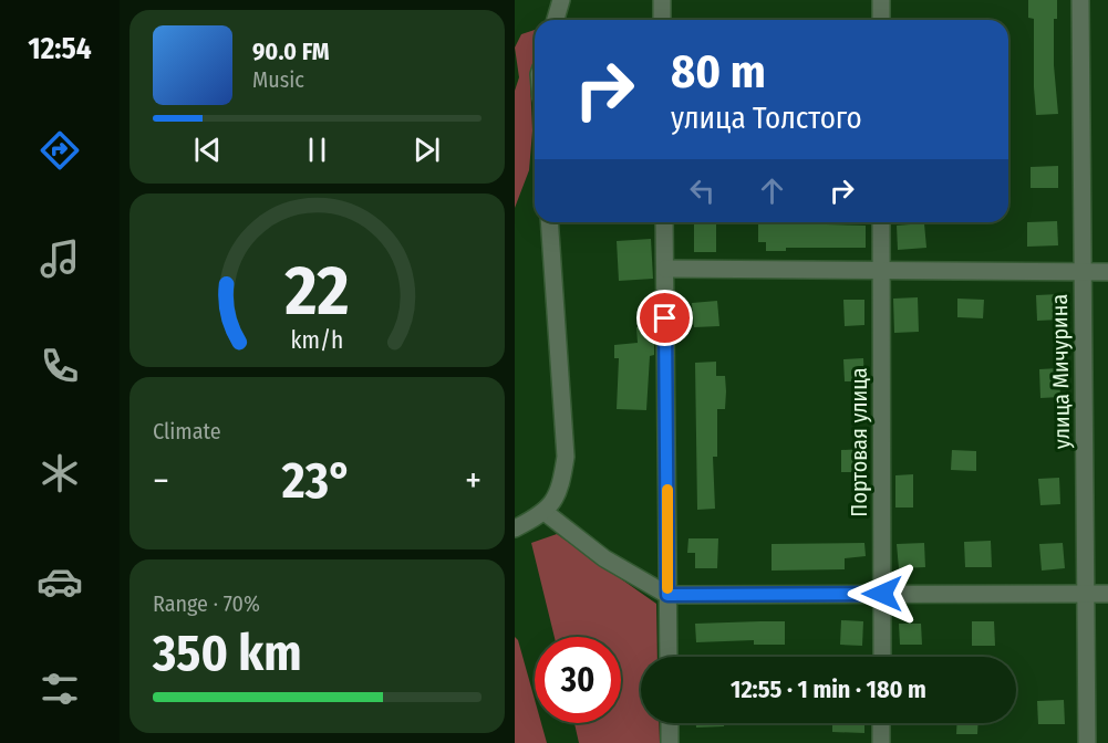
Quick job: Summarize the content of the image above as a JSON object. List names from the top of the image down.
{
  "streets": {
    "street": ["улица Мичурина", "Портовая улица"]
  },
  "page": {
    "tabs": "12:54",
    "turn": ["80 m", "улица Толстого"],
    "song": ["90.0 FM", "Music"],
    "tile": [
      "Climate",
      ["Range · 70%", "350 km"]
    ],
    "heat": ["−", "23°", "+"],
    "limit": "30",
    "trip": "12:55 · 1 min · 180 m",
    "gauge": ["22", "km/h"]
  }
}
